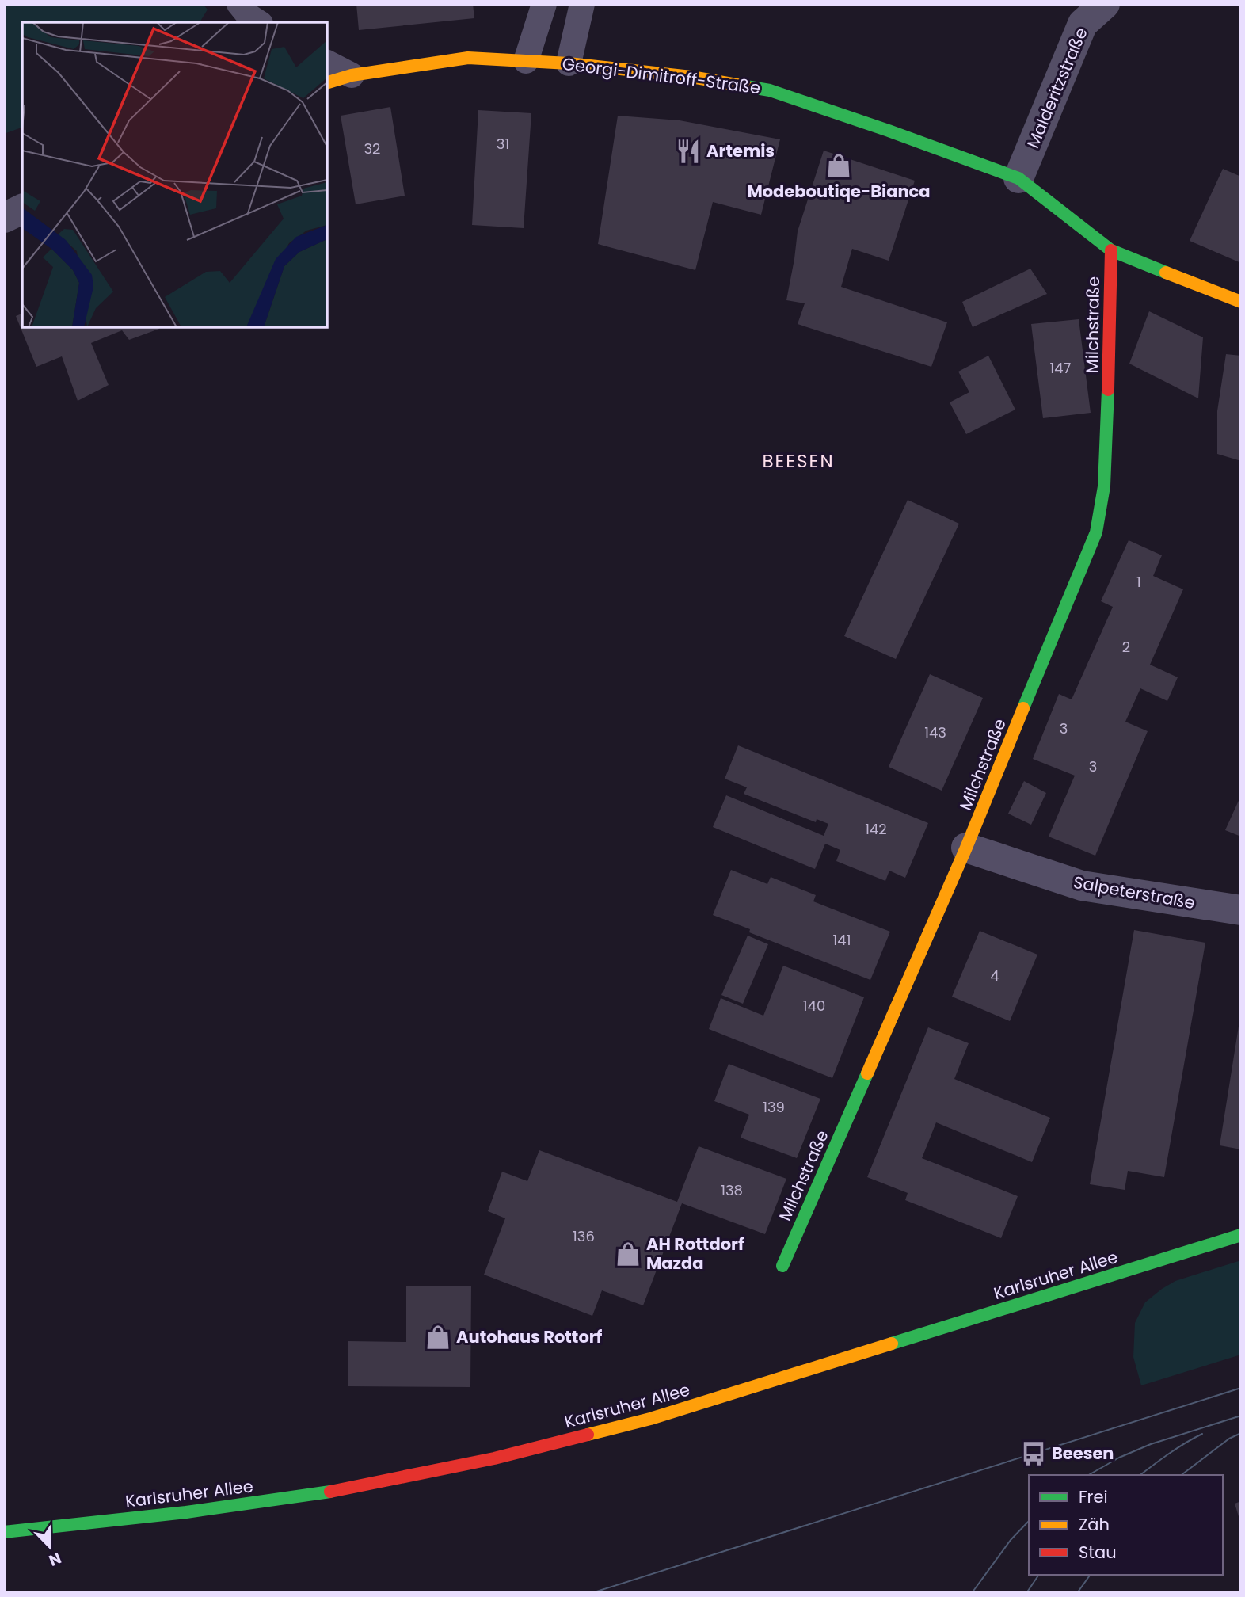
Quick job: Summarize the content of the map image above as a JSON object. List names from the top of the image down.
{
  "streets": {
    "street": [
      "Georgi-Dimitroff-Straße",
      "Malderitzstraße",
      "Milchstraße",
      "Salpeterstraße",
      "Karlsruher Allee"
    ]
  },
  "crossings": [
    ["Georgi-Dimitroff-Straße", "Malderitzstraße"],
    ["Georgi-Dimitroff-Straße", "Milchstraße"],
    ["Milchstraße", "Salpeterstraße"]
  ],
  "districts": ["BEESEN"],
  "places": {
    "restaurant": ["Artemis"],
    "shop": ["Modeboutiqe-Bianca", "AH Rottdorf Mazda", "Autohaus Rottorf"],
    "bus stop": ["Beesen"]
  },
  "house_numbers": [
    "31",
    "32",
    "147",
    "1",
    "2",
    "3",
    "143",
    "3",
    "142",
    "141",
    "4",
    "140",
    "139",
    "138",
    "136"
  ],
  "legend": ["Frei", "Zäh", "Stau"],
  "north": "bottom right"
}
